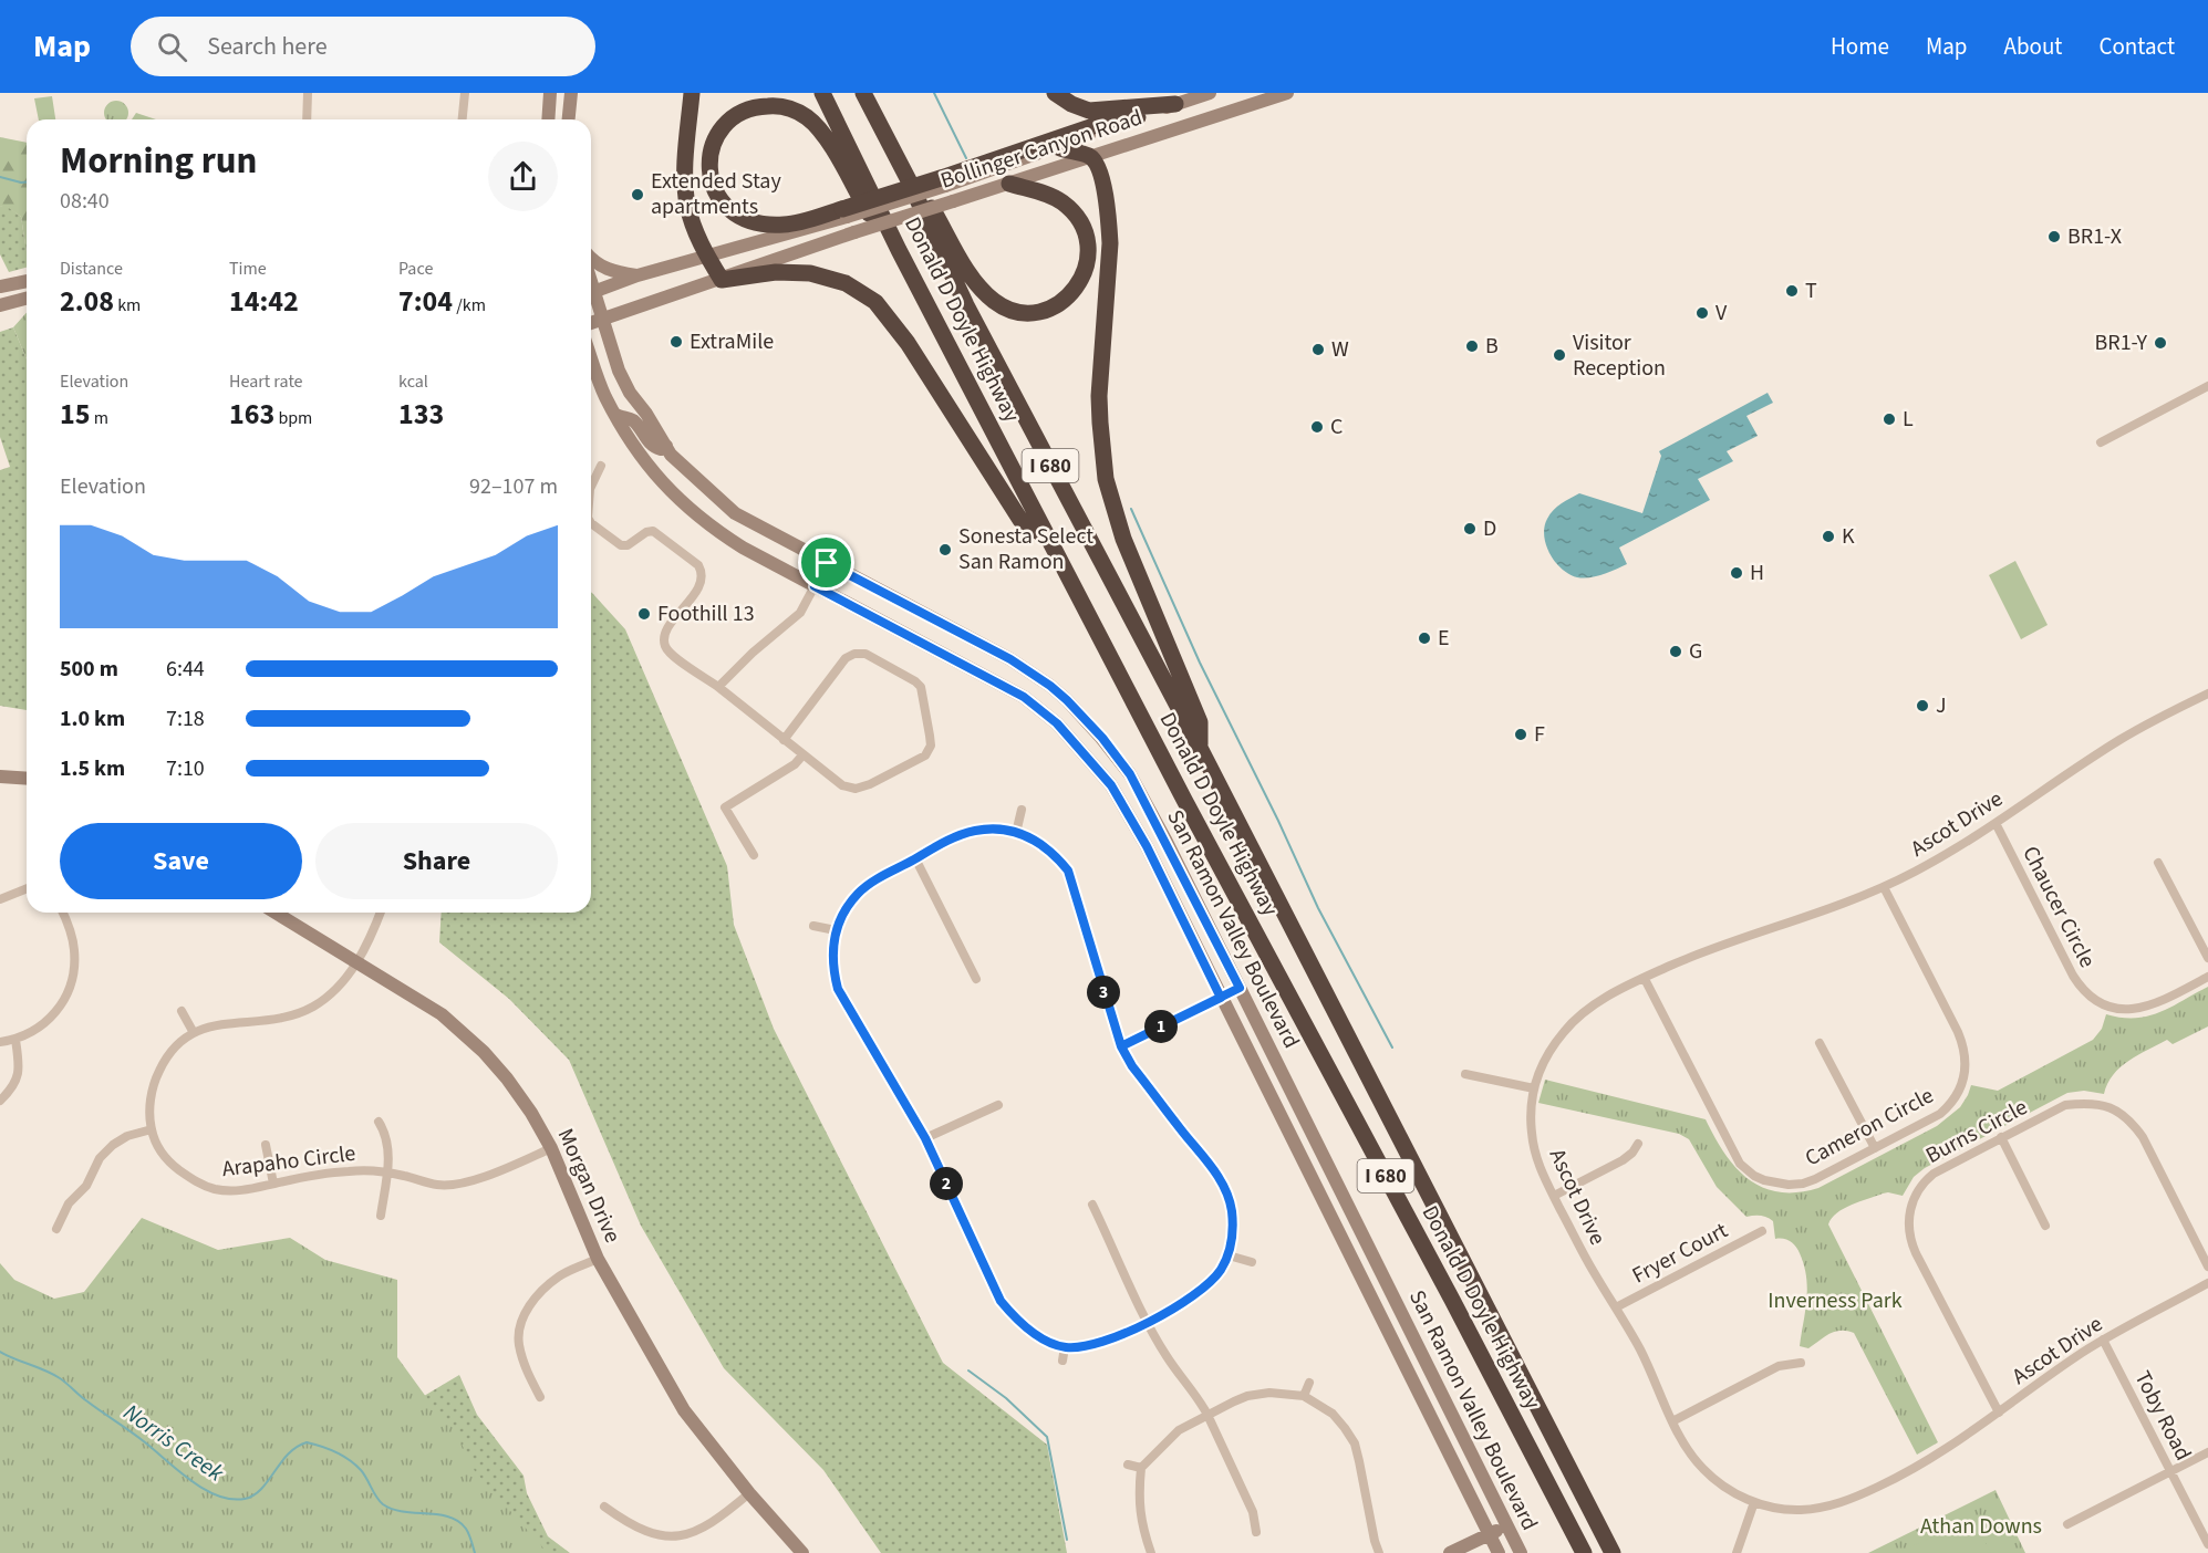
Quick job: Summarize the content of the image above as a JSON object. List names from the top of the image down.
{
  "streets": {
    "highway": ["Donald D Doyle Highway", "I 680"],
    "main road": ["Bollinger Canyon Road", "San Ramon Valley Boulevard", "Morgan Drive"],
    "street": [
      "Ascot Drive",
      "Chaucer Circle",
      "Cameron Circle",
      "Burns Circle",
      "Arapaho Circle",
      "Fryer Court",
      "Toby Road"
    ]
  },
  "crossings": [
    ["Bollinger Canyon Road", "San Ramon Valley Boulevard"],
    ["Ascot Drive", "Chaucer Circle"],
    ["Ascot Drive", "Cameron Circle"],
    ["Ascot Drive", "Burns Circle"],
    ["Ascot Drive", "Fryer Court"],
    ["Ascot Drive", "Toby Road"],
    ["Arapaho Circle", "Morgan Drive"]
  ],
  "water": ["Norris Creek"],
  "parks": ["Inverness Park", "Athan Downs"],
  "places": [
    "Extended Stay apartments",
    "BR1-X",
    "T",
    "V",
    "ExtraMile",
    "BR1-Y",
    "B",
    "W",
    "Visitor Reception",
    "L",
    "C",
    "D",
    "K",
    "Sonesta Select San Ramon",
    "H",
    "Foothill 13",
    "E",
    "G",
    "J",
    "F"
  ],
  "page": {
    "header": "Map",
    "search": "Search here",
    "nav": [
      "Home",
      "Map",
      "About",
      "Contact"
    ],
    "heading": ["Morning run", "08:40"],
    "stats": [
      ["Distance", "2.08 km"],
      ["Time", "14:42"],
      ["Pace", "7:04 /km"],
      ["Elevation", "15 m"],
      ["Heart rate", "163 bpm"],
      ["kcal", "133"]
    ],
    "chart": ["Elevation", "92–107 m"],
    "list": [
      {
        "name": "500 m",
        "note": "6:44"
      },
      {
        "name": "1.0 km",
        "note": "7:18"
      },
      {
        "name": "1.5 km",
        "note": "7:10"
      }
    ],
    "buttons": ["Save", "Share"],
    "pins": ["3", "1", "2"]
  }
}
